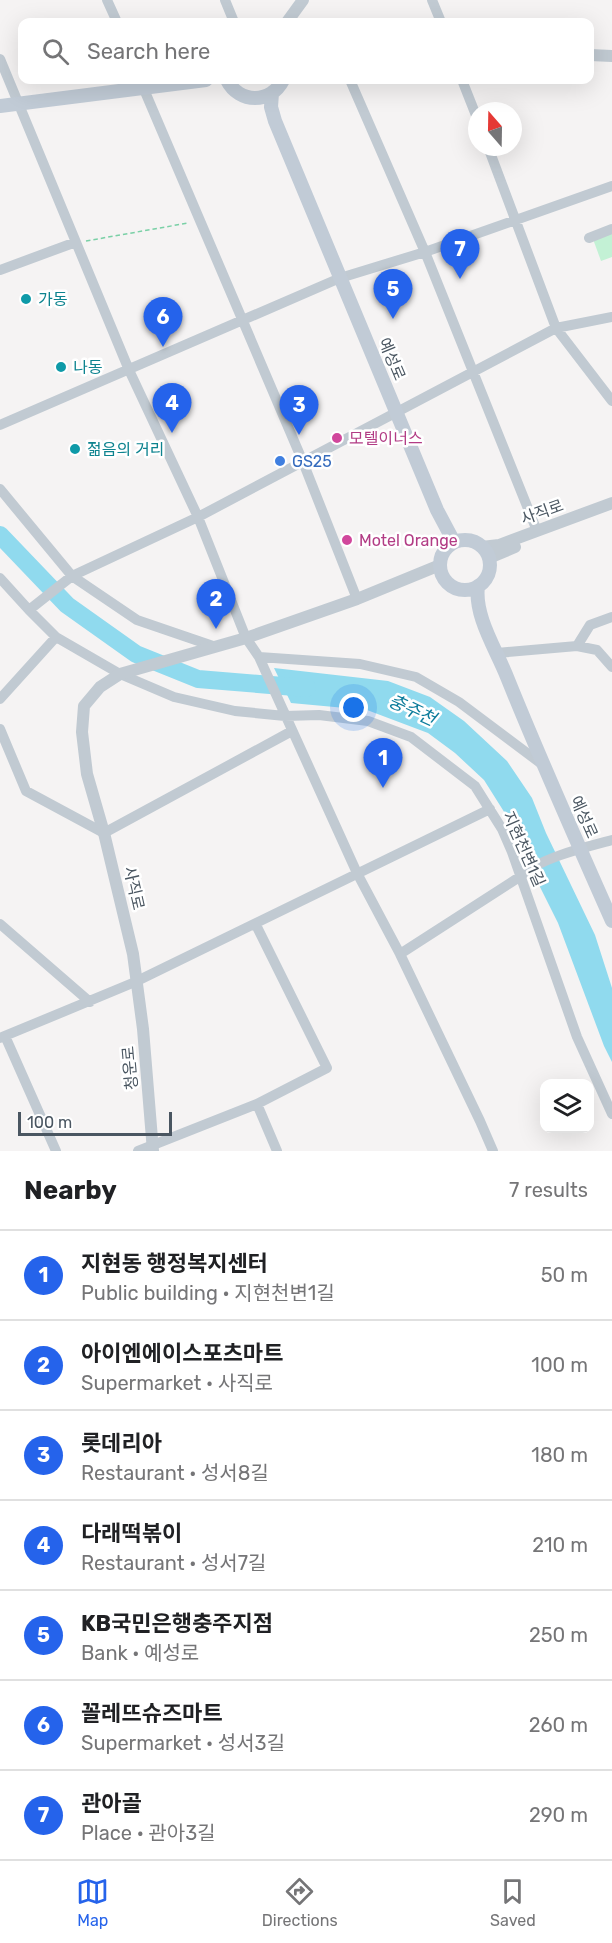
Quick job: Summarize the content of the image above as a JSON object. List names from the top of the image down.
{
  "streets": {
    "main road": ["예성로"],
    "street": ["사직로", "지현천변1길", "청운로"]
  },
  "crossings": [
    ["예성로", "사직로"],
    ["사직로", "지현천변1길"],
    ["사직로", "청운로"]
  ],
  "water": ["충주천"],
  "places": [
    "가동",
    "나동",
    "모텔이너스",
    "젊음의 거리",
    "GS25",
    "Motel Orange"
  ],
  "scale_bar": "100 m",
  "north": "top",
  "page": {
    "search": "Search here",
    "pins": [
      "7",
      "5",
      "6",
      "4",
      "3",
      "2",
      "1"
    ],
    "scale": "100 m",
    "heading": ["Nearby", "7 results"],
    "list": [
      {
        "mark": "1",
        "name": "지현동 행정복지센터",
        "note": "Public building · 지현천변1길",
        "value": "50 m"
      },
      {
        "mark": "2",
        "name": "아이엔에이스포츠마트",
        "note": "Supermarket · 사직로",
        "value": "100 m"
      },
      {
        "mark": "3",
        "name": "롯데리아",
        "note": "Restaurant · 성서8길",
        "value": "180 m"
      },
      {
        "mark": "4",
        "name": "다래떡볶이",
        "note": "Restaurant · 성서7길",
        "value": "210 m"
      },
      {
        "mark": "5",
        "name": "KB국민은행충주지점",
        "note": "Bank · 예성로",
        "value": "250 m"
      },
      {
        "mark": "6",
        "name": "꼴레뜨슈즈마트",
        "note": "Supermarket · 성서3길",
        "value": "260 m"
      },
      {
        "mark": "7",
        "name": "관아골",
        "note": "Place · 관아3길",
        "value": "290 m"
      }
    ],
    "nav": ["Map", "Directions", "Saved"]
  }
}
